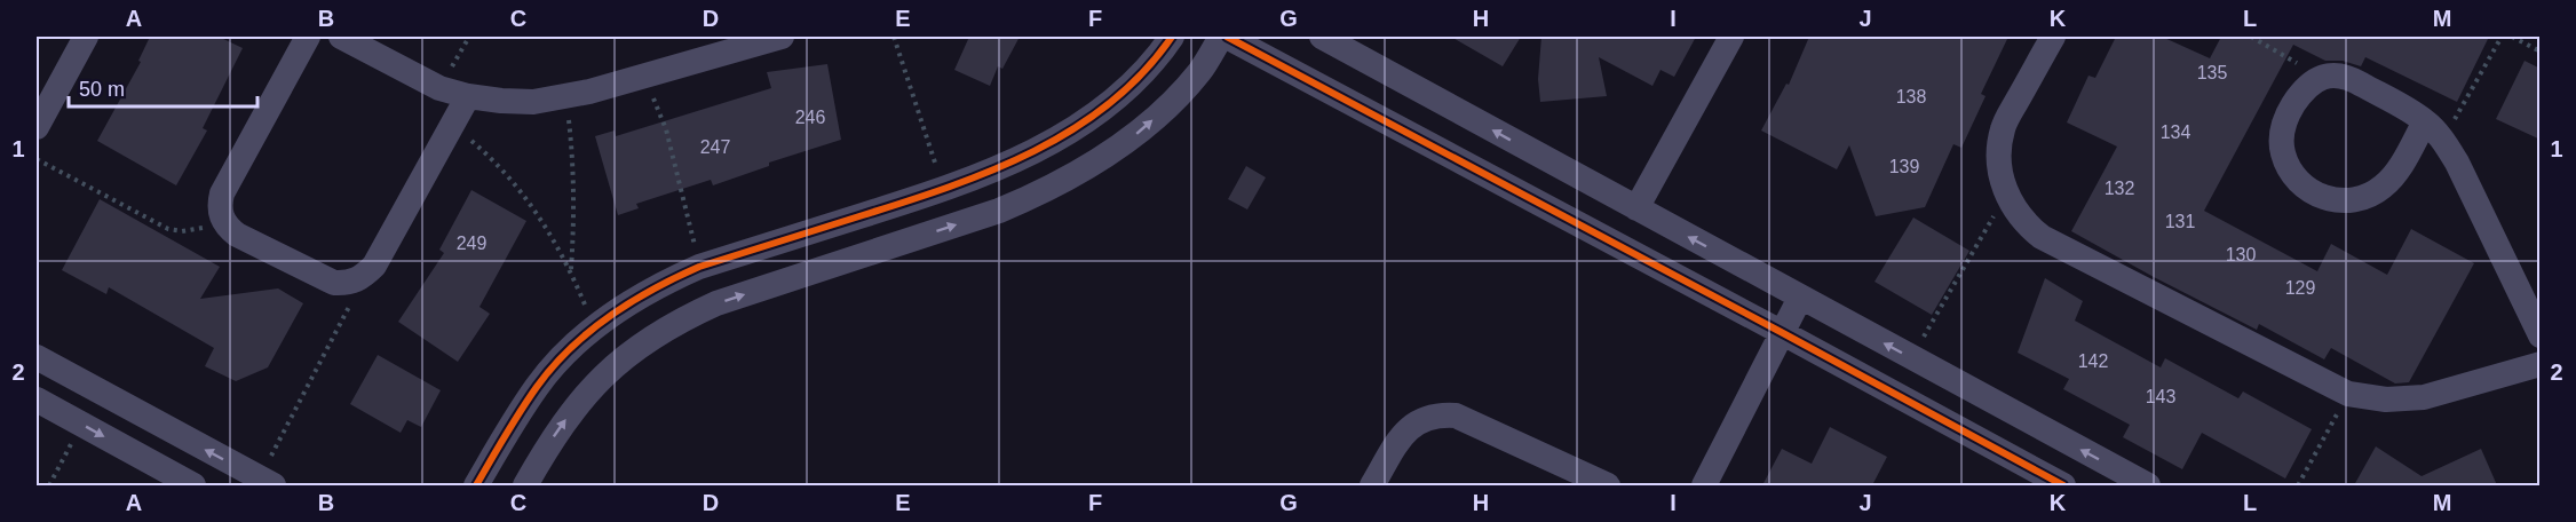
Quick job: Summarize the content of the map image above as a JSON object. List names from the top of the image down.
{
  "house_numbers": [
    "135",
    "138",
    "246",
    "134",
    "247",
    "139",
    "132",
    "131",
    "249",
    "130",
    "129",
    "142",
    "143"
  ],
  "scale_bar": "50 m",
  "grid": {
    "columns": [
      "A",
      "B",
      "C",
      "D",
      "E",
      "F",
      "G",
      "H",
      "I",
      "J",
      "K",
      "L",
      "M"
    ],
    "rows": ["1", "2"]
  }
}
